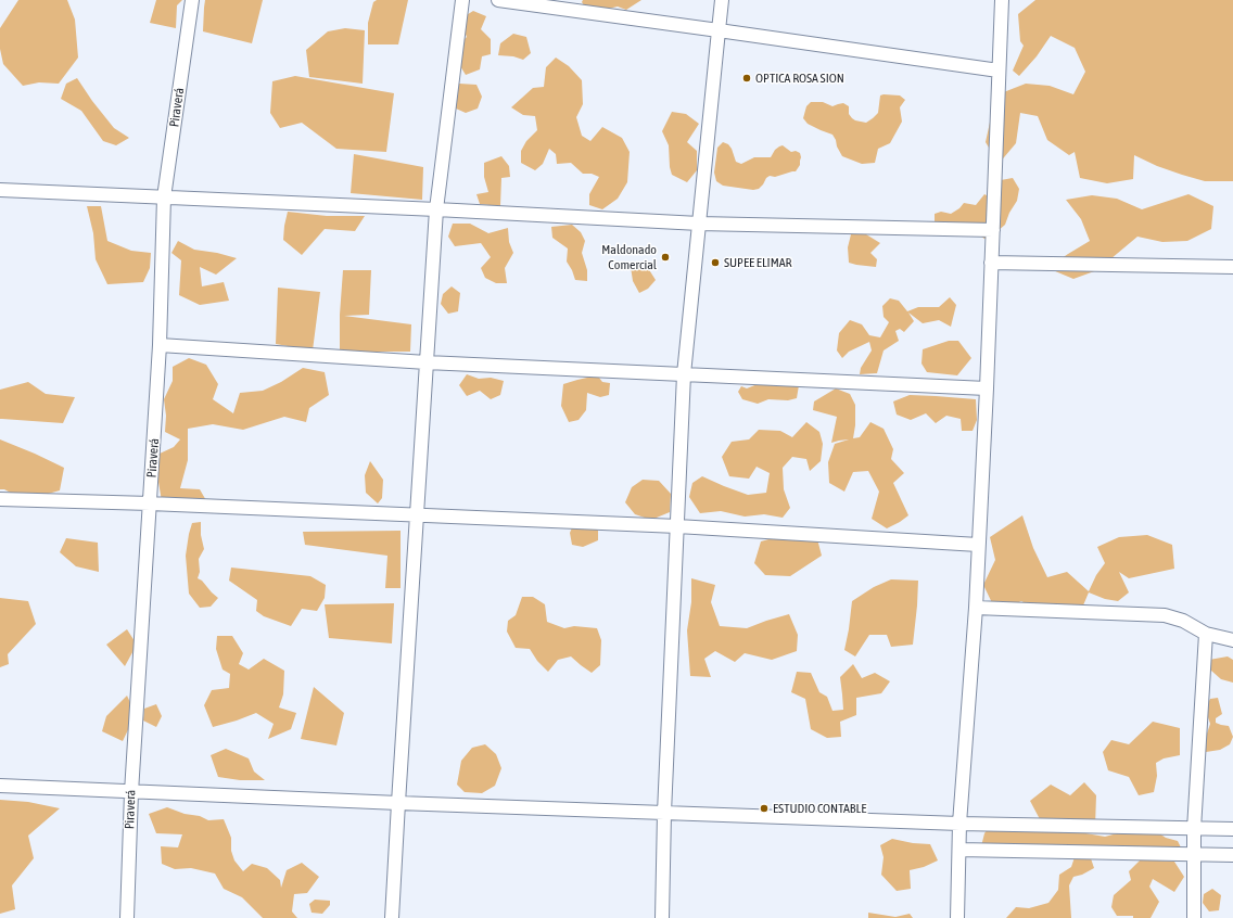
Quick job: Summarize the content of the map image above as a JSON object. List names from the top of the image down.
{
  "streets": {
    "street": ["Piraverá"]
  },
  "places": [
    "OPTICA ROSA SION",
    "Maldonado Comercial",
    "SUPEE ELIMAR",
    "ESTUDIO CONTABLE"
  ]
}
